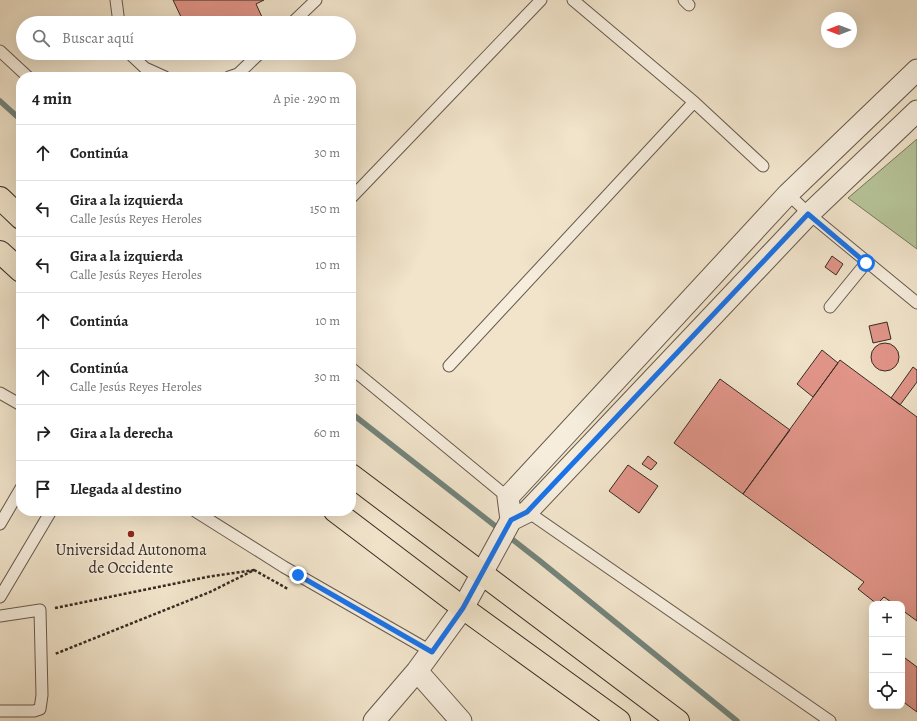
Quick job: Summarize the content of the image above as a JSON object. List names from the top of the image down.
{
  "places": ["Universidad Autonoma de Occidente"],
  "north": "left",
  "page": {
    "search": "Buscar aquí",
    "heading": ["4 min", "A pie · 290 m"],
    "list": [
      ["Continúa", "30 m"],
      ["Gira a la izquierda", "Calle Jesús Reyes Heroles", "150 m"],
      ["Gira a la izquierda", "Calle Jesús Reyes Heroles", "10 m"],
      ["Continúa", "10 m"],
      ["Continúa", "Calle Jesús Reyes Heroles", "30 m"],
      ["Gira a la derecha", "60 m"],
      "Llegada al destino"
    ],
    "map_buttons": ["+", "−"]
  }
}
